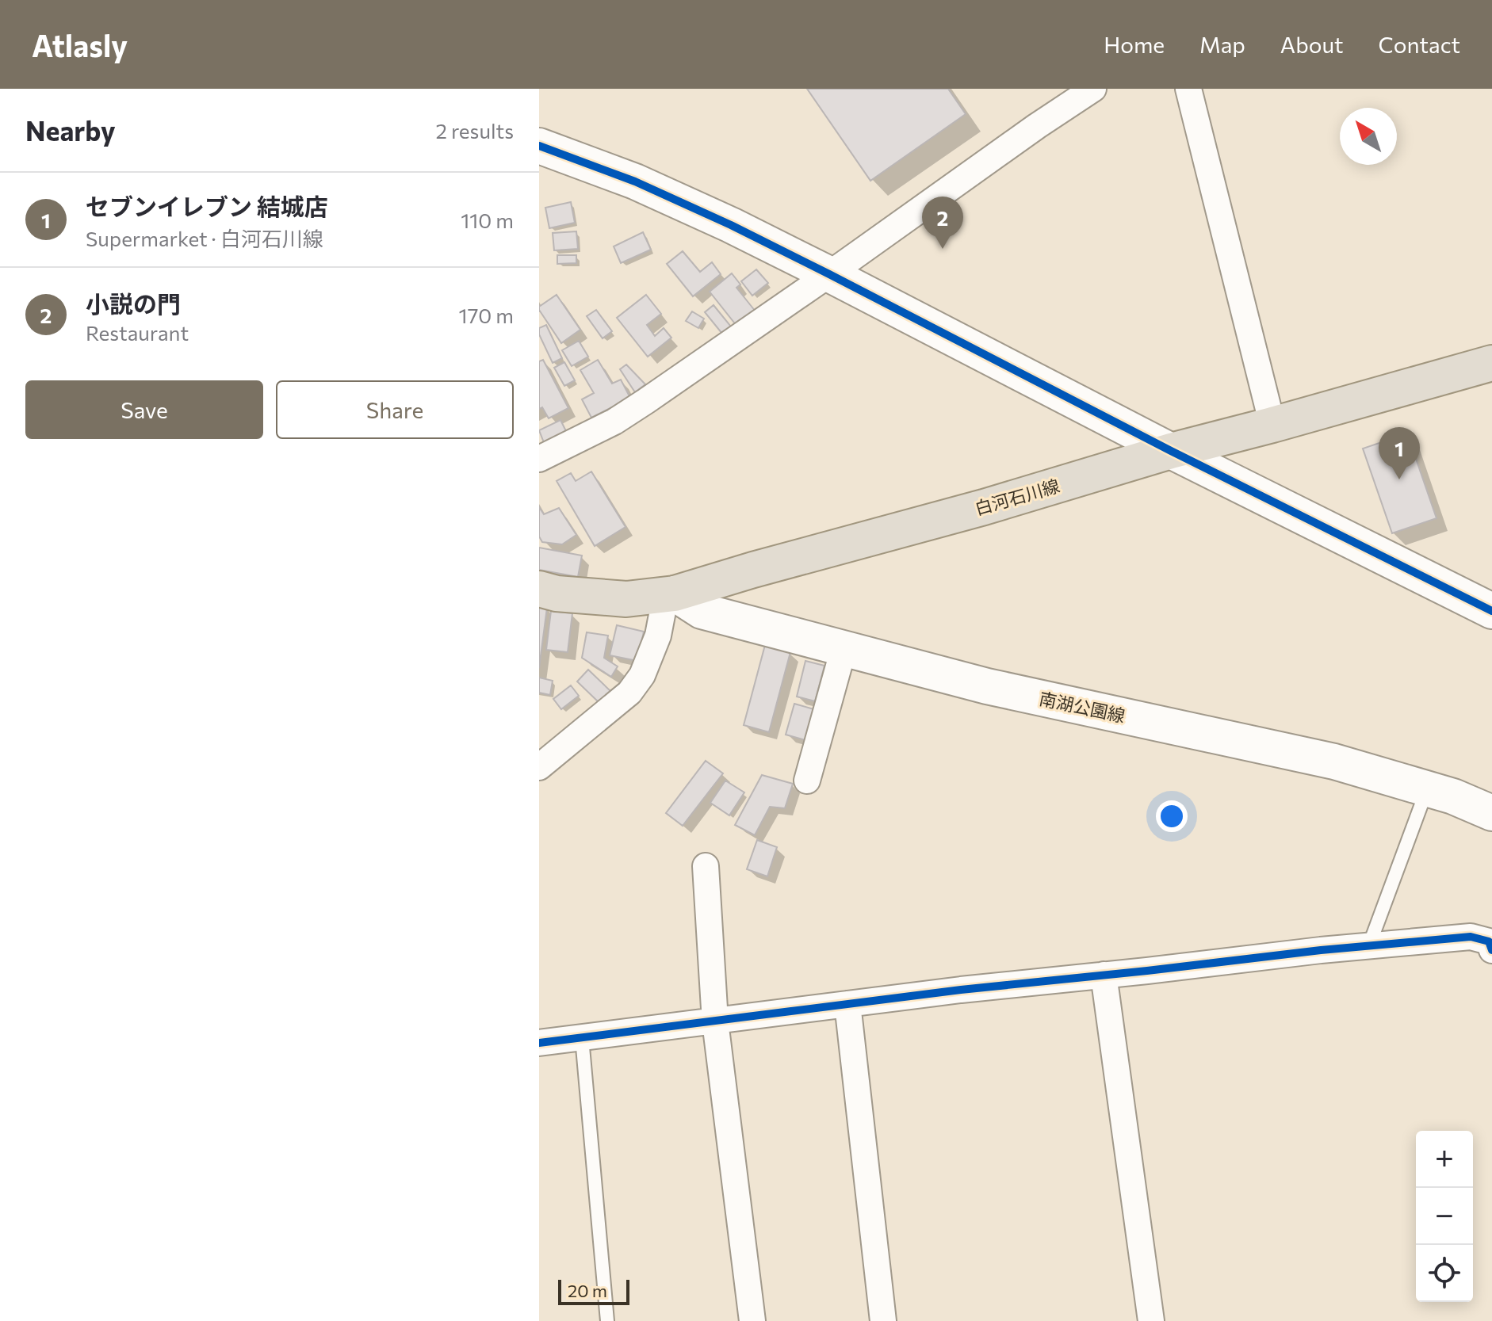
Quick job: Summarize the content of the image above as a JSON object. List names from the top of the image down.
{
  "streets": {
    "main road": ["白河石川線"],
    "street": ["南湖公園線"]
  },
  "crossings": [
    ["白河石川線", "南湖公園線"]
  ],
  "scale_bar": "20 m",
  "north": "top left",
  "page": {
    "header": "Atlasly",
    "nav": [
      "Home",
      "Map",
      "About",
      "Contact"
    ],
    "heading": ["Nearby", "2 results"],
    "list": [
      {
        "mark": "1",
        "name": "セブンイレブン 結城店",
        "note": "Supermarket · 白河石川線",
        "value": "110 m"
      },
      {
        "mark": "2",
        "name": "小説の門",
        "note": "Restaurant",
        "value": "170 m"
      }
    ],
    "pins": ["2", "1"],
    "buttons": ["Save", "Share"],
    "map_buttons": ["+", "−"],
    "scale": "20 m"
  }
}
